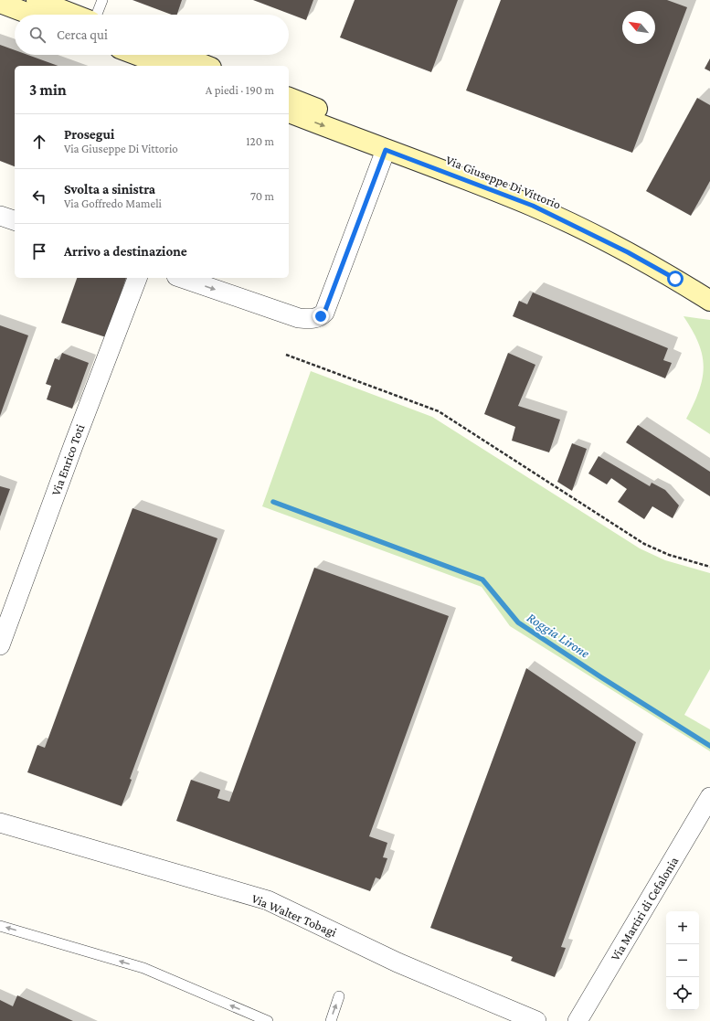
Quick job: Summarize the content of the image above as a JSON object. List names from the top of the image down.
{
  "streets": {
    "main road": ["Via Giuseppe Di Vittorio"],
    "street": ["Via Enrico Toti", "Via Martiri di Cefalonia", "Via Walter Tobagi"]
  },
  "water": ["Roggia Lirone"],
  "north": "top left",
  "page": {
    "search": "Cerca qui",
    "heading": ["3 min", "A piedi · 190 m"],
    "list": [
      ["Prosegui", "Via Giuseppe Di Vittorio", "120 m"],
      ["Svolta a sinistra", "Via Goffredo Mameli", "70 m"],
      "Arrivo a destinazione"
    ],
    "map_buttons": ["+", "−"]
  }
}
